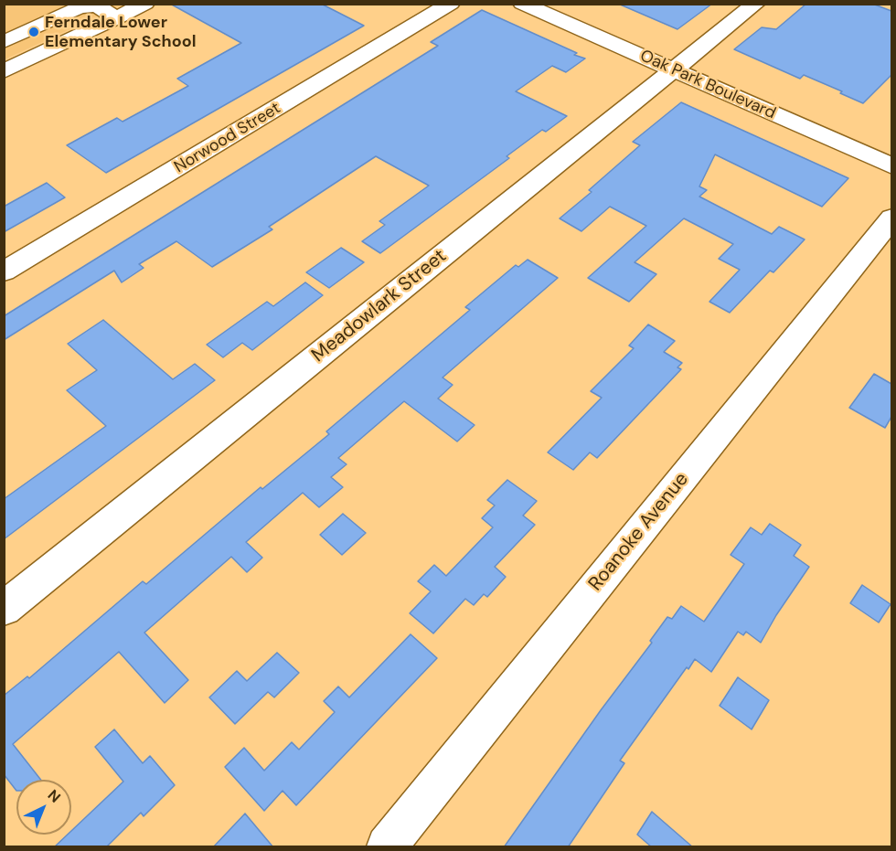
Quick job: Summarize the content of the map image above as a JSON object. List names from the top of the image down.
{
  "streets": {
    "street": [
      "Oak Park Boulevard",
      "Norwood Street",
      "Meadowlark Street",
      "Roanoke Avenue"
    ]
  },
  "crossings": [
    ["Oak Park Boulevard", "Meadowlark Street"]
  ],
  "places": ["Ferndale Lower Elementary School"],
  "north": "top right"
}
